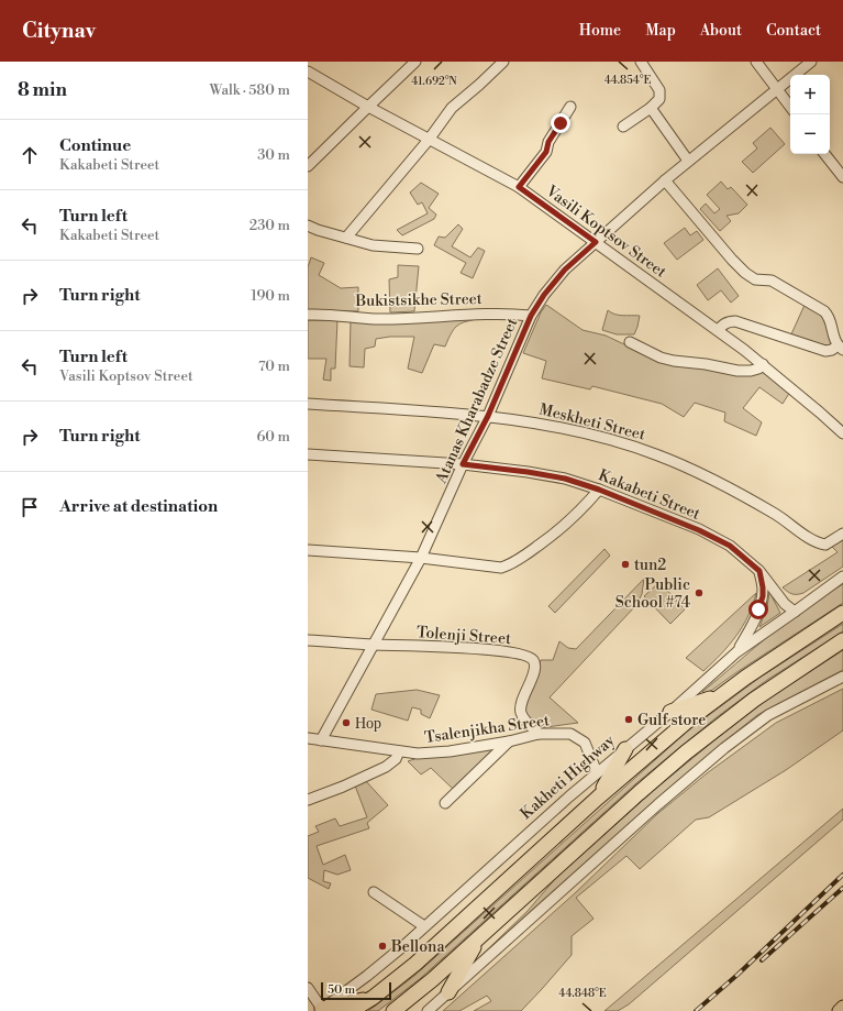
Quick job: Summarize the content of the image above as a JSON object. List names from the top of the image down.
{
  "streets": {
    "street": [
      "Vasili Koptsov Street",
      "Bukistsikhe Street",
      "Atanas Kharabadze Street",
      "Meskheti Street",
      "Kakabeti Street",
      "Tolenji Street",
      "Tsalenjikha Street",
      "Kakheti Highway"
    ]
  },
  "crossings": [
    ["Vasili Koptsov Street", "Atanas Kharabadze Street"],
    ["Bukistsikhe Street", "Atanas Kharabadze Street"],
    ["Atanas Kharabadze Street", "Meskheti Street"],
    ["Atanas Kharabadze Street", "Kakabeti Street"],
    ["Atanas Kharabadze Street", "Tolenji Street"],
    ["Atanas Kharabadze Street", "Tsalenjikha Street"],
    ["Kakabeti Street", "Kakheti Highway"],
    ["Tolenji Street", "Tsalenjikha Street"],
    ["Tsalenjikha Street", "Kakheti Highway"]
  ],
  "places": [
    "tun2",
    "Public School #74",
    "Gulf store",
    "Нор",
    "Bellona"
  ],
  "scale_bar": "50 m",
  "page": {
    "header": "Citynav",
    "nav": [
      "Home",
      "Map",
      "About",
      "Contact"
    ],
    "heading": ["8 min", "Walk · 580 m"],
    "map_buttons": ["+", "−"],
    "list": [
      ["Continue", "Kakabeti Street", "30 m"],
      ["Turn left", "Kakabeti Street", "230 m"],
      ["Turn right", "190 m"],
      ["Turn left", "Vasili Koptsov Street", "70 m"],
      ["Turn right", "60 m"],
      "Arrive at destination"
    ],
    "scale": "50 m"
  },
  "coordinates": ["44.854°E", "41.692°N", "44.848°E"]
}
